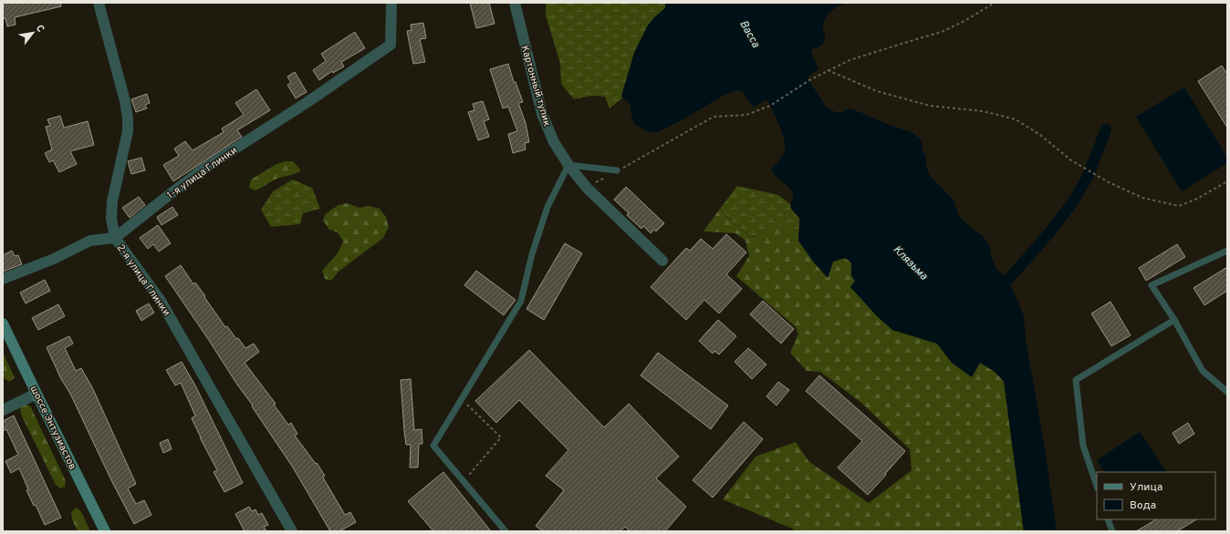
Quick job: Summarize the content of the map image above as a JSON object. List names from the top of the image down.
{
  "streets": {
    "main road": ["шоссе Энтузиастов"],
    "street": ["Картонный тупик", "1-я улица Глинки", "2-я улица Глинки"]
  },
  "crossings": [
    ["1-я улица Глинки", "2-я улица Глинки"]
  ],
  "water": ["Васса", "Клязьма"],
  "legend": ["Улица", "Вода"],
  "north": "top right"
}
